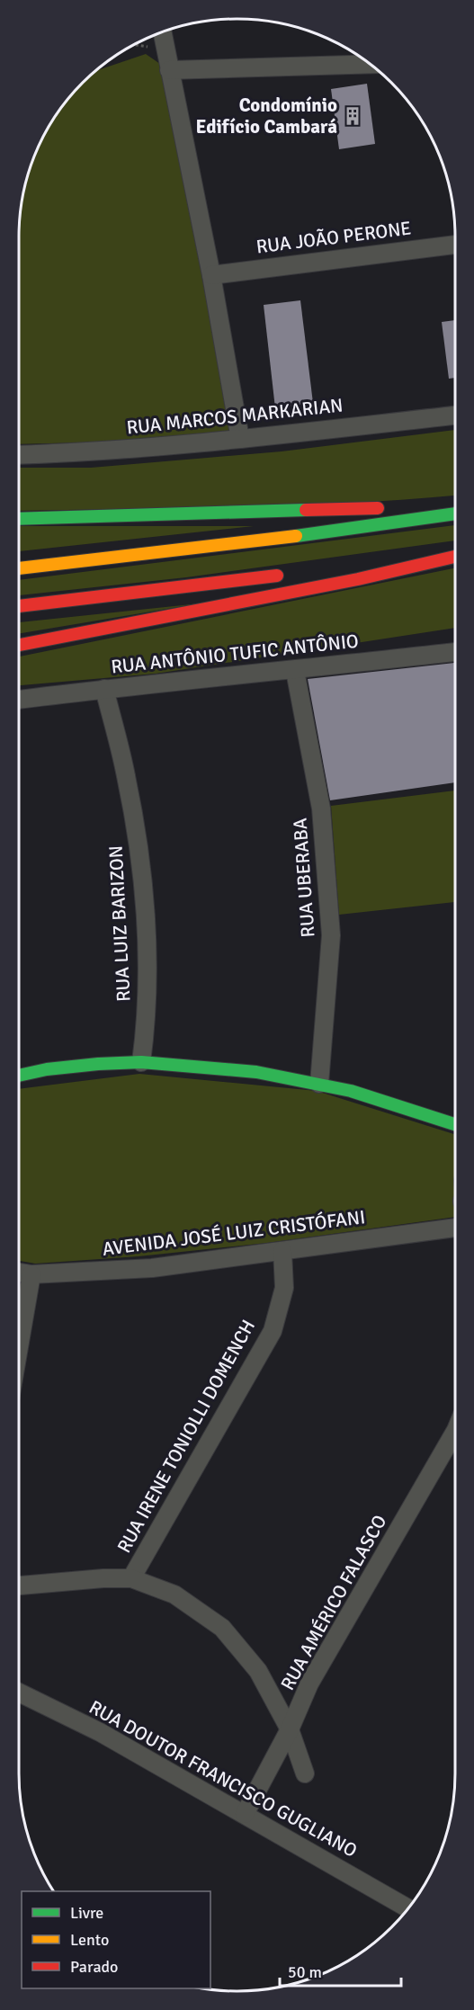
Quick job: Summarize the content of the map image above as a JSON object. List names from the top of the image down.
{
  "streets": {
    "street": [
      "RUA JOÃO PERONE",
      "RUA MARCOS MARKARIAN",
      "RUA ANTÔNIO TUFIC ANTÔNIO",
      "RUA UBERABA",
      "RUA LUIZ BARIZON",
      "AVENIDA JOSÉ LUIZ CRISTÓFANI",
      "RUA IRENE TONIOLLI DOMENCH",
      "RUA AMÉRICO FALASCO",
      "RUA DOUTOR FRANCISCO GUGLIANO"
    ]
  },
  "crossings": [
    ["RUA ANTÔNIO TUFIC ANTÔNIO", "RUA UBERABA"],
    ["RUA ANTÔNIO TUFIC ANTÔNIO", "RUA LUIZ BARIZON"],
    ["AVENIDA JOSÉ LUIZ CRISTÓFANI", "RUA IRENE TONIOLLI DOMENCH"],
    ["RUA AMÉRICO FALASCO", "RUA DOUTOR FRANCISCO GUGLIANO"]
  ],
  "places": {
    "building": ["Condomínio Edifício Cambará"]
  },
  "legend": ["Livre", "Lento", "Parado"],
  "scale_bar": "50 m"
}
